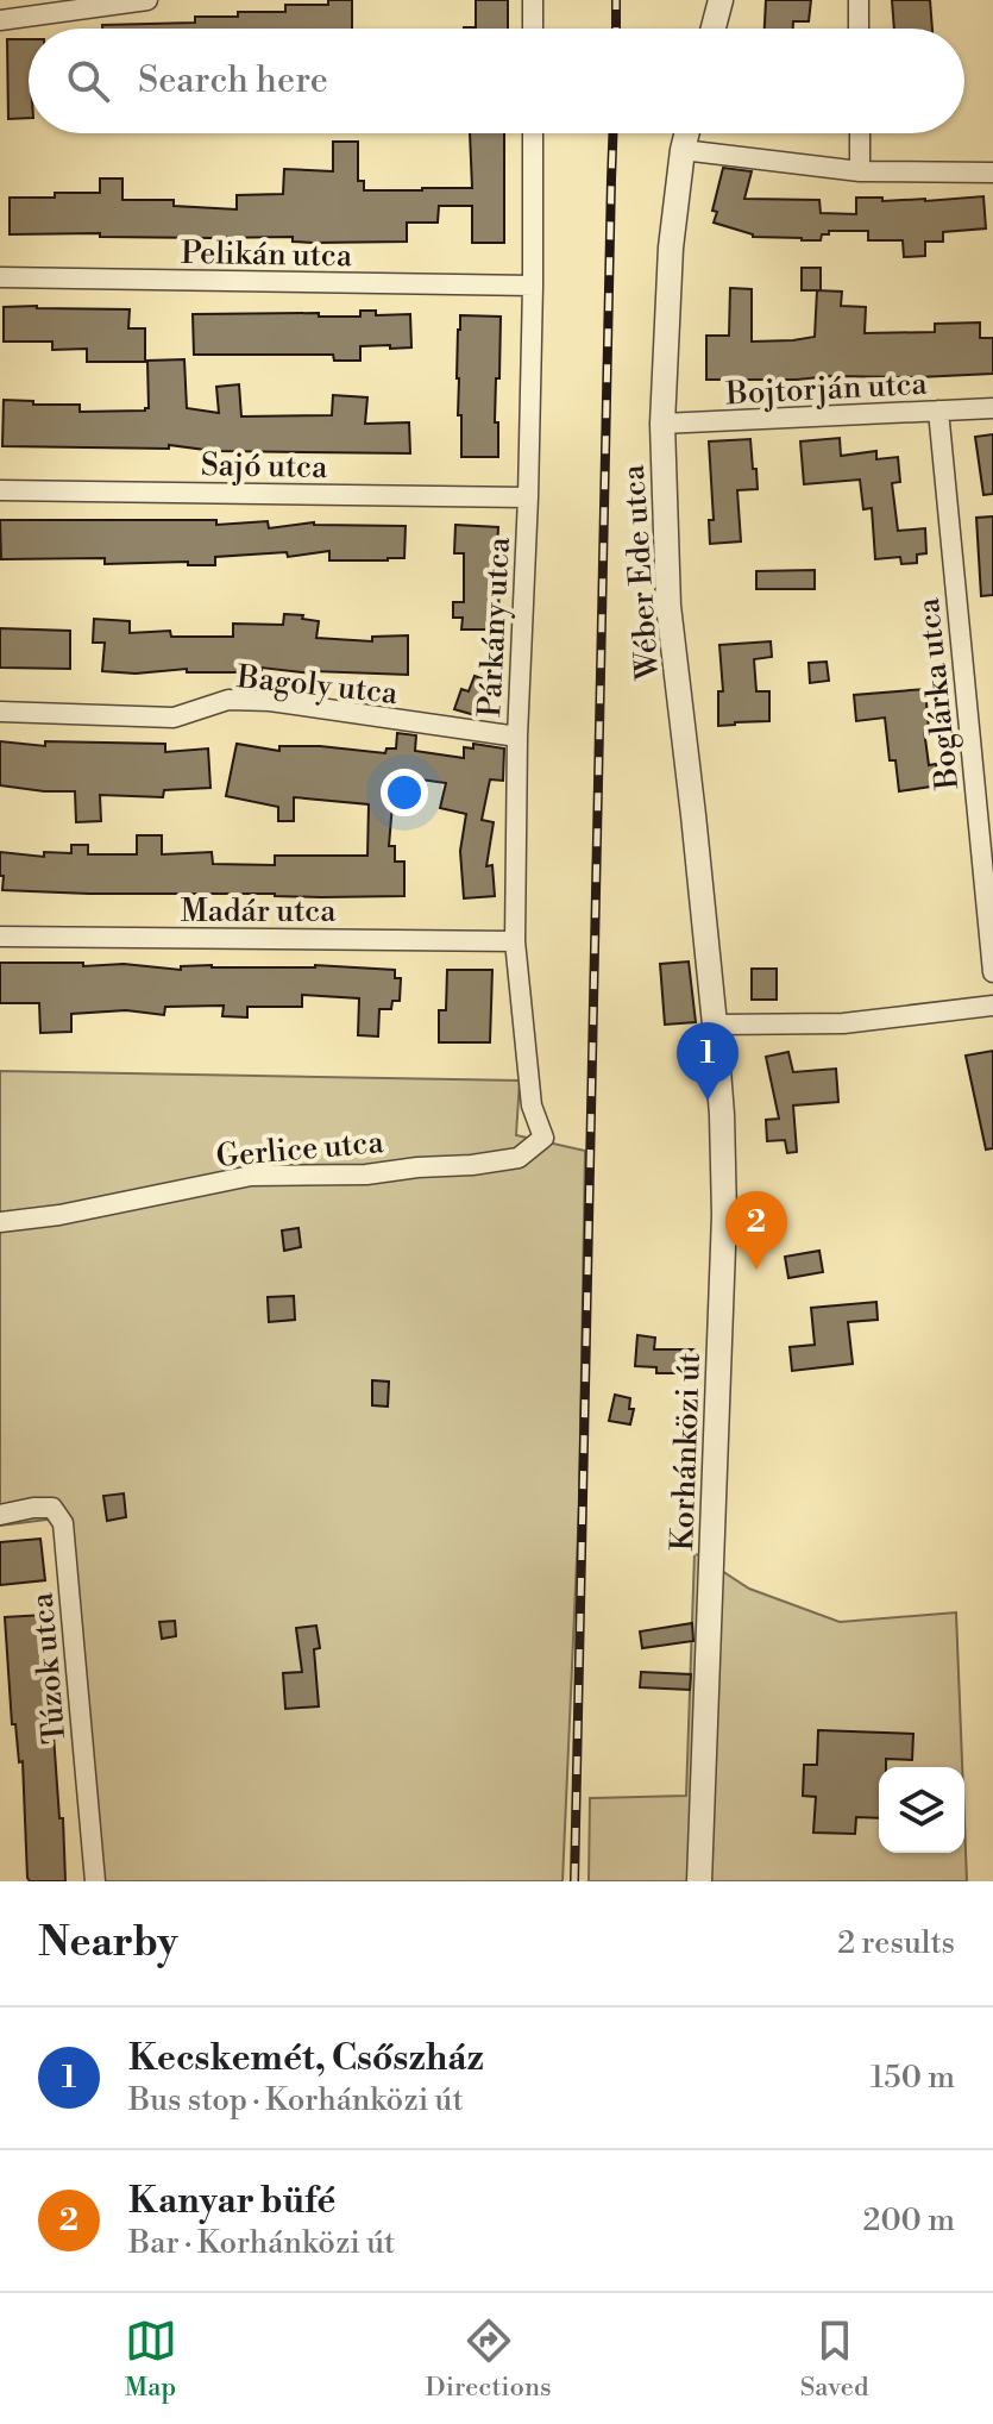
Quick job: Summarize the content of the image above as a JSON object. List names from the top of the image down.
{
  "streets": {
    "street": [
      "Pelikán utca",
      "Bojtorján utca",
      "Sajó utca",
      "Wéber Ede utca",
      "Párkány utca",
      "Bagoly utca",
      "Boglárka utca",
      "Madár utca",
      "Gerlice utca",
      "Korhánközi út",
      "Túzok utca"
    ]
  },
  "crossings": [
    ["Pelikán utca", "Párkány utca"],
    ["Bojtorján utca", "Wéber Ede utca"],
    ["Bojtorján utca", "Boglárka utca"],
    ["Sajó utca", "Párkány utca"],
    ["Wéber Ede utca", "Korhánközi út"],
    ["Párkány utca", "Bagoly utca"],
    ["Párkány utca", "Madár utca"],
    ["Párkány utca", "Gerlice utca"]
  ],
  "page": {
    "search": "Search here",
    "pins": ["1", "2"],
    "heading": ["Nearby", "2 results"],
    "list": [
      {
        "mark": "1",
        "name": "Kecskemét, Csőszház",
        "note": "Bus stop · Korhánközi út",
        "value": "150 m"
      },
      {
        "mark": "2",
        "name": "Kanyar büfé",
        "note": "Bar · Korhánközi út",
        "value": "200 m"
      }
    ],
    "nav": ["Map", "Directions", "Saved"]
  }
}
